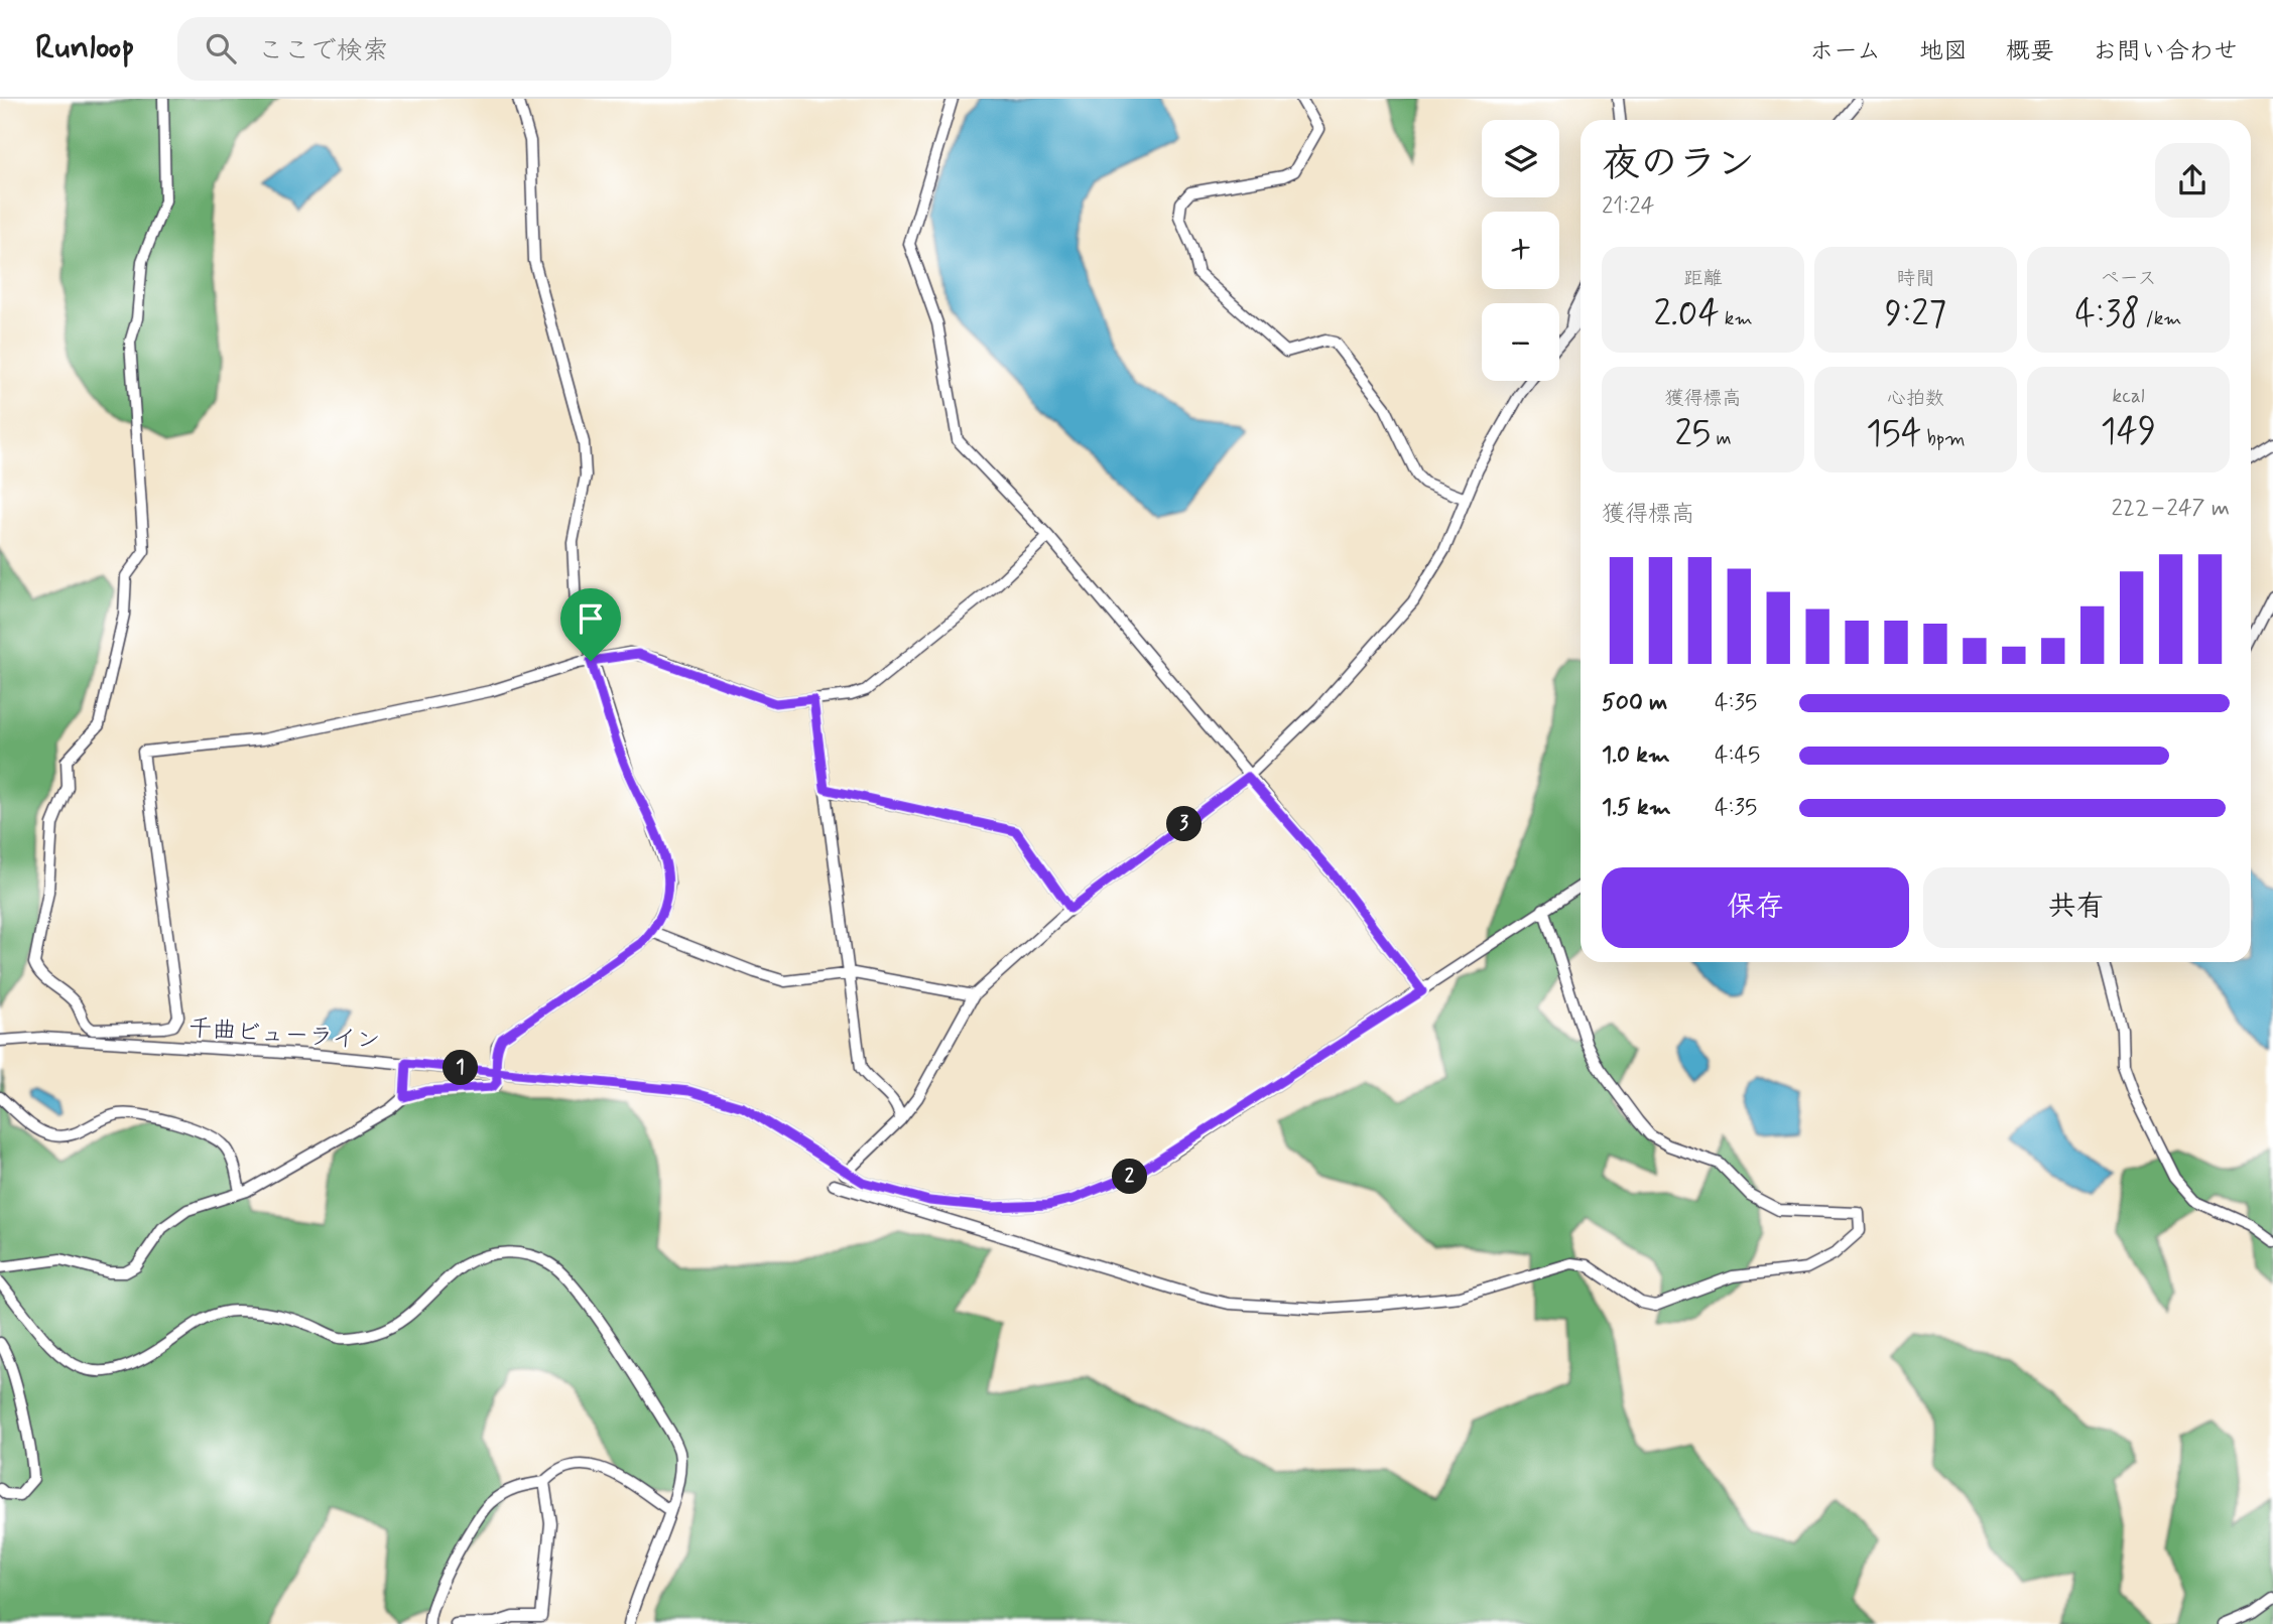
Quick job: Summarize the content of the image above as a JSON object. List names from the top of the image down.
{
  "streets": {
    "street": ["千曲ビューライン"]
  },
  "page": {
    "header": "Runloop",
    "search": "ここで検索",
    "nav": [
      "ホーム",
      "地図",
      "概要",
      "お問い合わせ"
    ],
    "map_buttons": ["+", "−"],
    "heading": ["夜のラン", "21:24"],
    "stats": [
      ["距離", "2.04 km"],
      ["時間", "9:27"],
      ["ペース", "4:38 /km"],
      ["獲得標高", "25 m"],
      ["心拍数", "154 bpm"],
      ["kcal", "149"]
    ],
    "chart": ["獲得標高", "222–247 m"],
    "list": [
      {
        "name": "500 m",
        "note": "4:35"
      },
      {
        "name": "1.0 km",
        "note": "4:45"
      },
      {
        "name": "1.5 km",
        "note": "4:35"
      }
    ],
    "pins": ["3", "1", "2"],
    "buttons": ["保存", "共有"]
  }
}
